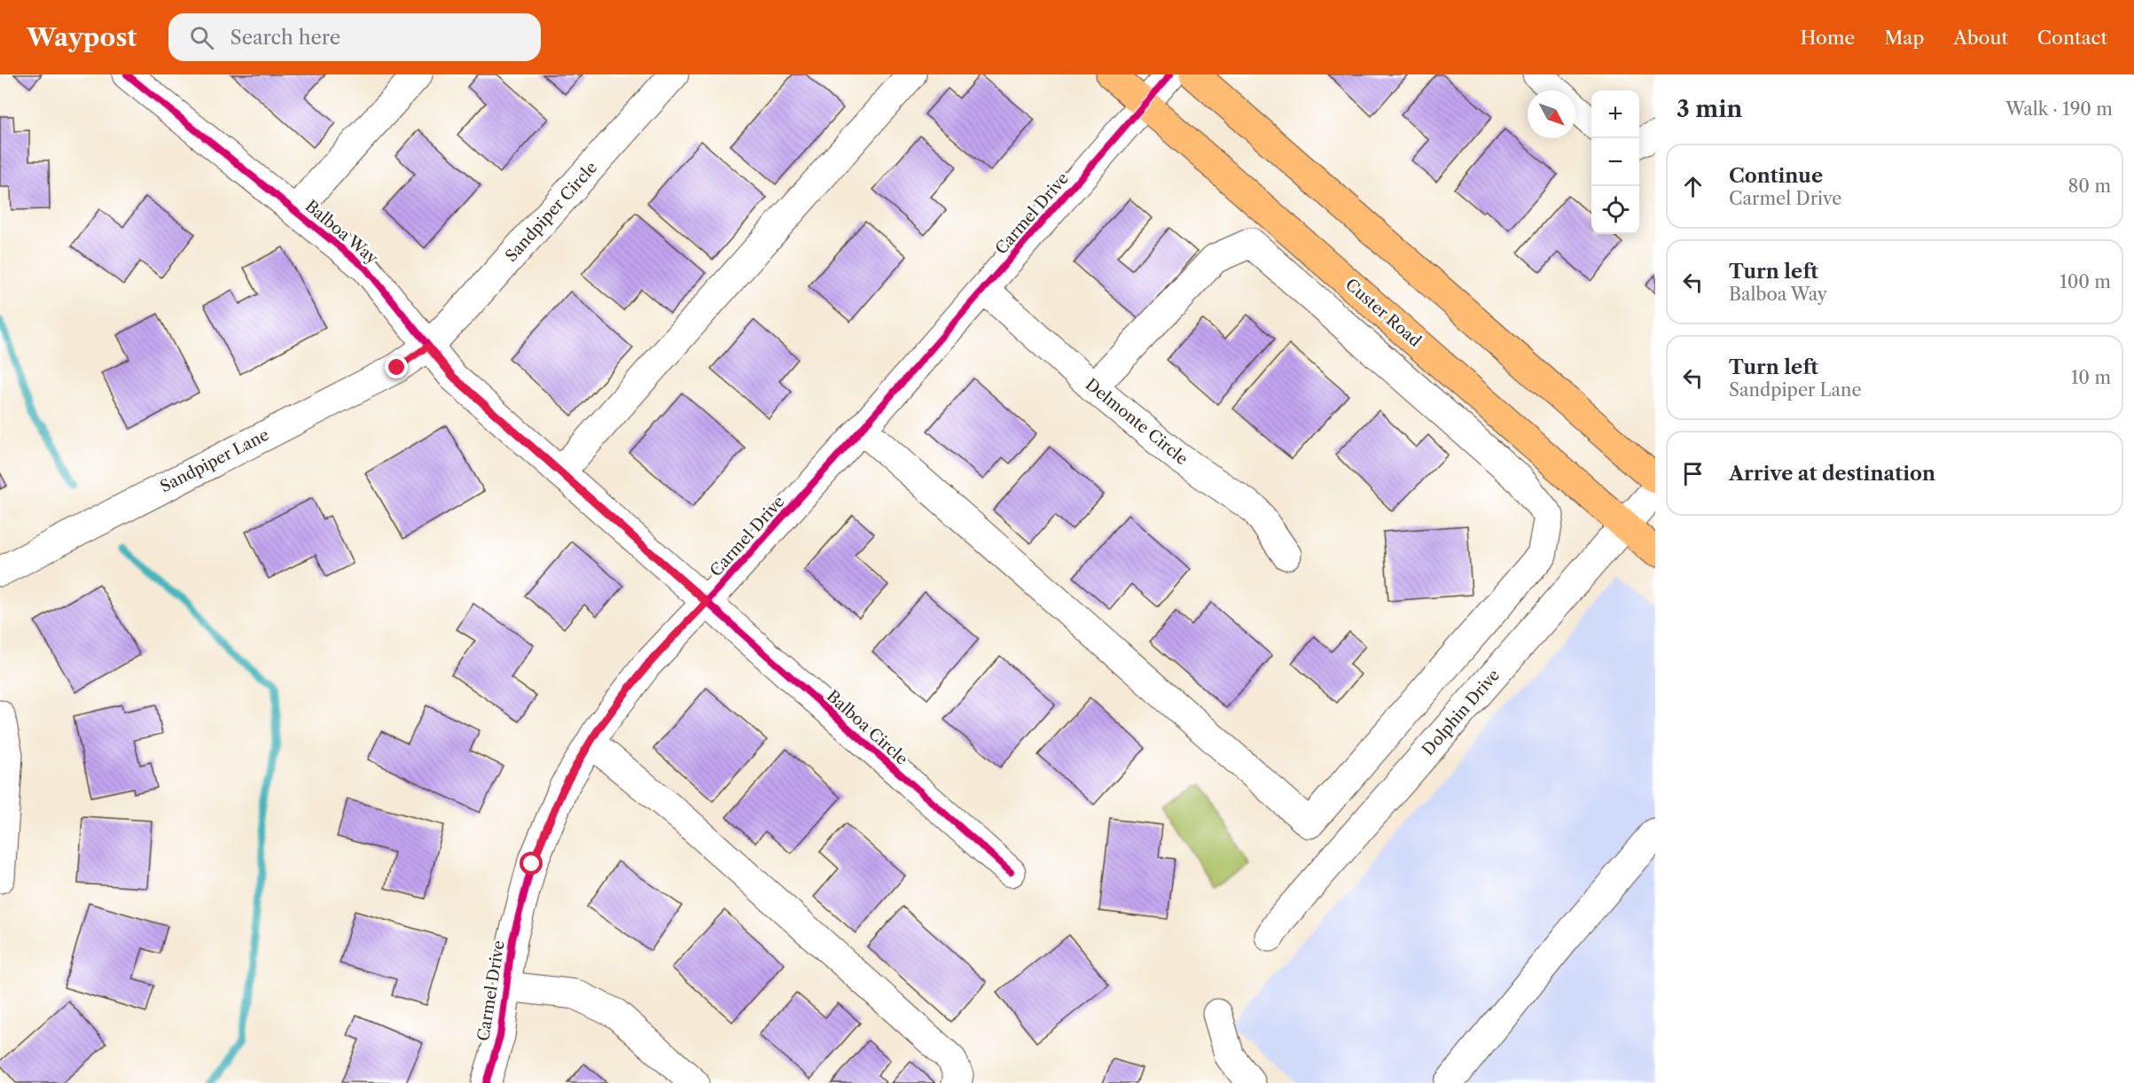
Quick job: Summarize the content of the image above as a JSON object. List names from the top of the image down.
{
  "streets": {
    "main road": ["Custer Road"],
    "street": [
      "Sandpiper Circle",
      "Carmel Drive",
      "Balboa Way",
      "Delmonte Circle",
      "Sandpiper Lane",
      "Dolphin Drive",
      "Balboa Circle"
    ]
  },
  "crossings": [
    ["Sandpiper Circle", "Balboa Way"],
    ["Sandpiper Circle", "Sandpiper Lane"],
    ["Carmel Drive", "Balboa Way"],
    ["Carmel Drive", "Custer Road"],
    ["Carmel Drive", "Delmonte Circle"],
    ["Carmel Drive", "Balboa Circle"],
    ["Balboa Way", "Sandpiper Lane"],
    ["Balboa Way", "Balboa Circle"],
    ["Custer Road", "Dolphin Drive"]
  ],
  "north": "bottom right",
  "page": {
    "header": "Waypost",
    "search": "Search here",
    "nav": [
      "Home",
      "Map",
      "About",
      "Contact"
    ],
    "heading": ["3 min", "Walk · 190 m"],
    "map_buttons": ["+", "−"],
    "list": [
      ["Continue", "Carmel Drive", "80 m"],
      ["Turn left", "Balboa Way", "100 m"],
      ["Turn left", "Sandpiper Lane", "10 m"],
      "Arrive at destination"
    ]
  }
}
